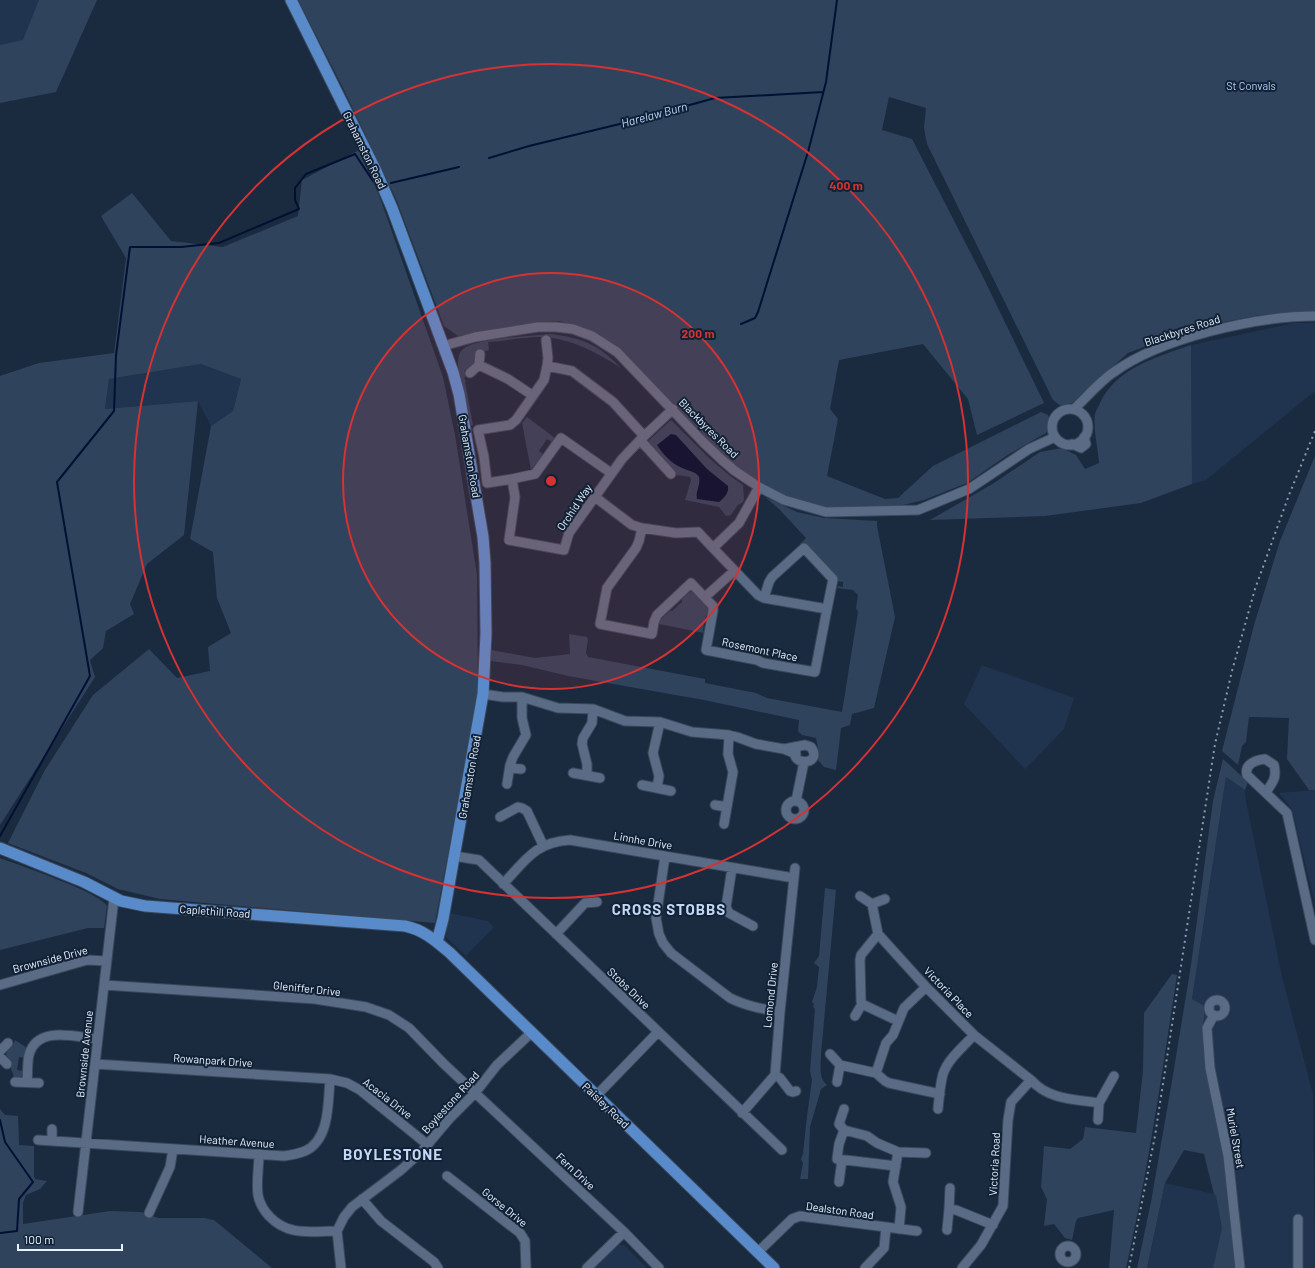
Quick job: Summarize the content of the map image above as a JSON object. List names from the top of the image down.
{
  "streets": {
    "main road": ["Grahamston Road", "Caplethill Road", "Paisley Road"],
    "street": [
      "Blackbyres Road",
      "Orchid Way",
      "Rosemont Place",
      "Linnhe Drive",
      "Brownside Drive",
      "Gleniffer Drive",
      "Stobs Drive",
      "Victoria Place",
      "Lomond Drive",
      "Brownside Avenue",
      "Rowanpark Drive",
      "Acacia Drive",
      "Boylestone Road",
      "Muriel Street",
      "Heather Avenue",
      "Victoria Road",
      "Fern Drive",
      "Gorse Drive",
      "Dealston Road"
    ]
  },
  "crossings": [
    ["Grahamston Road", "Blackbyres Road"],
    ["Grahamston Road", "Caplethill Road"],
    ["Grahamston Road", "Stobs Drive"],
    ["Grahamston Road", "Paisley Road"],
    ["Blackbyres Road", "Orchid Way"],
    ["Linnhe Drive", "Stobs Drive"],
    ["Linnhe Drive", "Lomond Drive"],
    ["Caplethill Road", "Brownside Avenue"],
    ["Caplethill Road", "Paisley Road"],
    ["Brownside Drive", "Brownside Avenue"],
    ["Gleniffer Drive", "Brownside Avenue"],
    ["Gleniffer Drive", "Boylestone Road"],
    ["Gleniffer Drive", "Fern Drive"],
    ["Victoria Place", "Victoria Road"],
    ["Brownside Avenue", "Rowanpark Drive"],
    ["Brownside Avenue", "Heather Avenue"],
    ["Rowanpark Drive", "Acacia Drive"],
    ["Rowanpark Drive", "Heather Avenue"],
    ["Acacia Drive", "Boylestone Road"],
    ["Acacia Drive", "Heather Avenue"],
    ["Boylestone Road", "Paisley Road"],
    ["Boylestone Road", "Fern Drive"],
    ["Paisley Road", "Dealston Road"]
  ],
  "districts": ["CROSS STOBBS", "BOYLESTONE"],
  "water": ["Harelaw Burn"],
  "parks": ["St Convals"],
  "scale_bar": "100 m",
  "rings": ["400 m", "200 m"]
}
